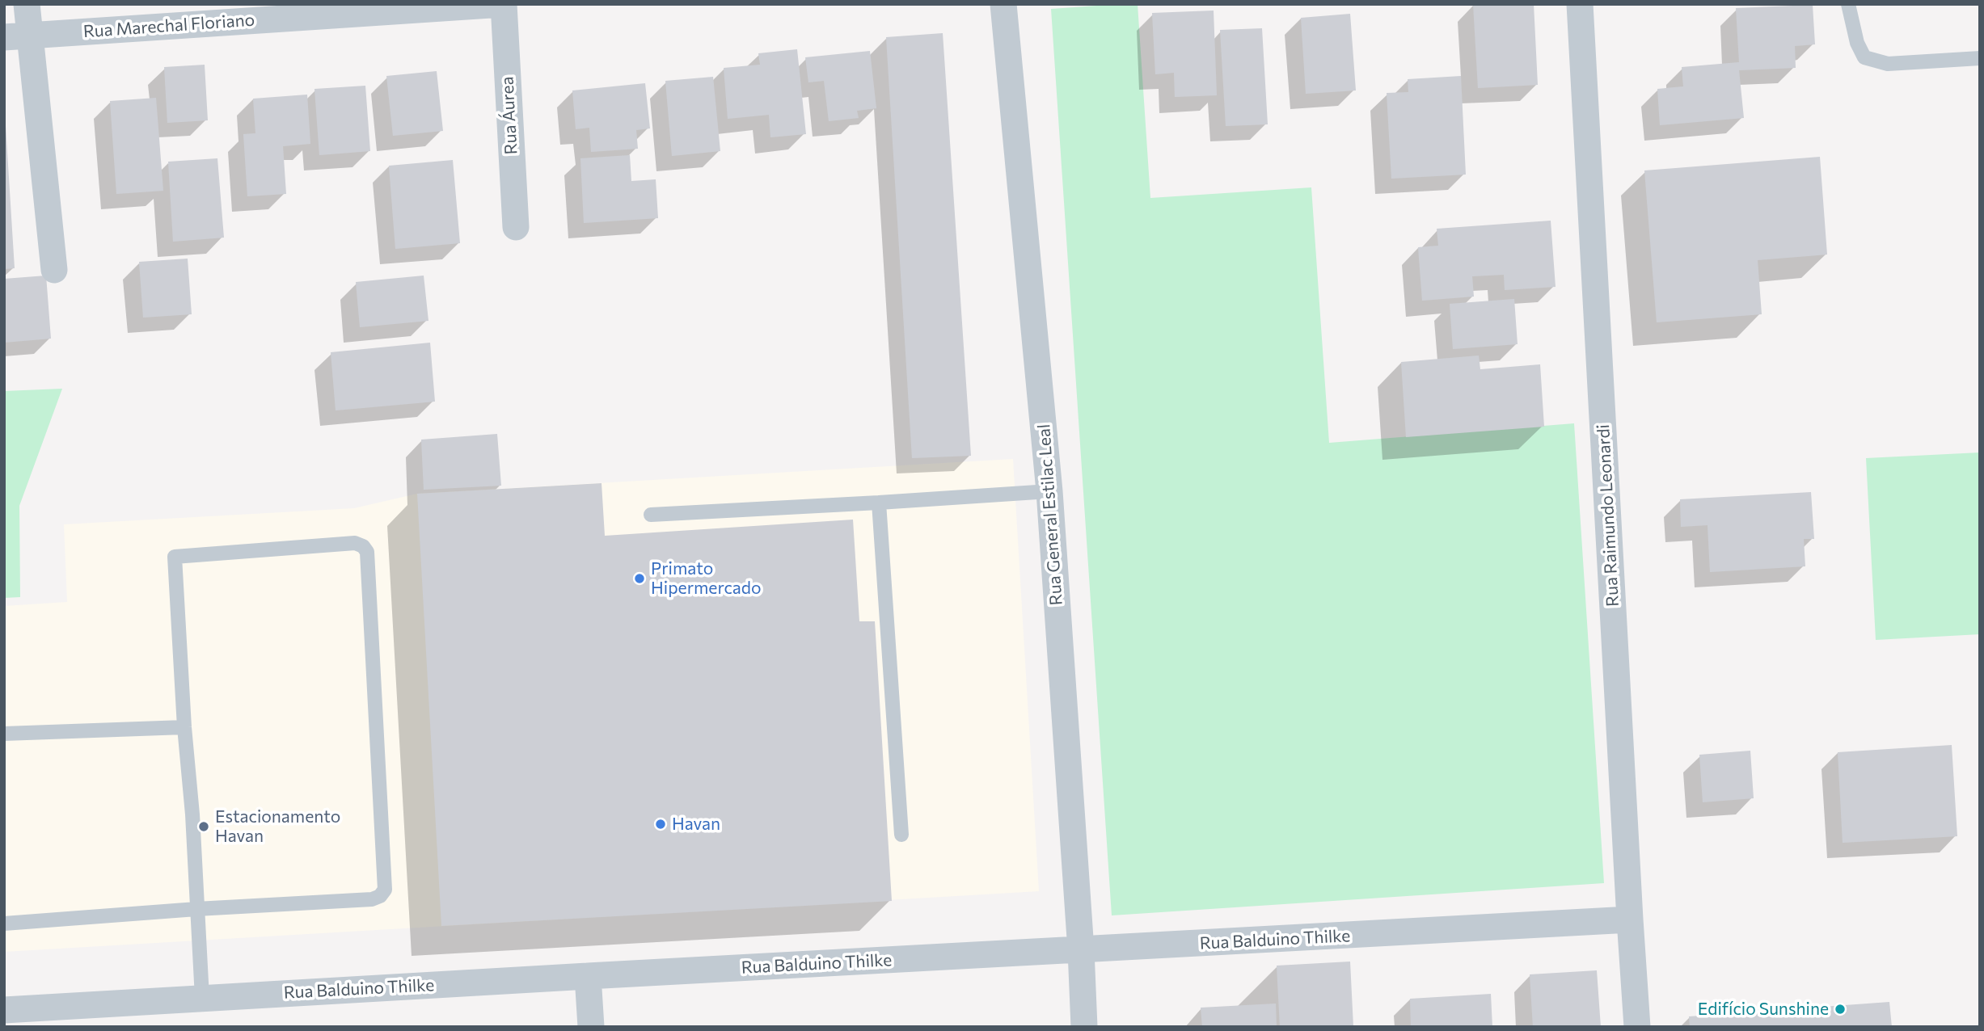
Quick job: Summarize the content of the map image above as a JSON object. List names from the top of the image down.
{
  "streets": {
    "street": [
      "Rua Marechal Floriano",
      "Rua Áurea",
      "Rua General Estilac Leal",
      "Rua Raimundo Leonardi",
      "Rua Balduino Thilke"
    ]
  },
  "crossings": [
    ["Rua Marechal Floriano", "Rua Áurea"],
    ["Rua General Estilac Leal", "Rua Balduino Thilke"],
    ["Rua Raimundo Leonardi", "Rua Balduino Thilke"]
  ],
  "places": [
    "Primato Hipermercado",
    "Havan",
    "Estacionamento Havan",
    "Edifício Sunshine"
  ]
}
